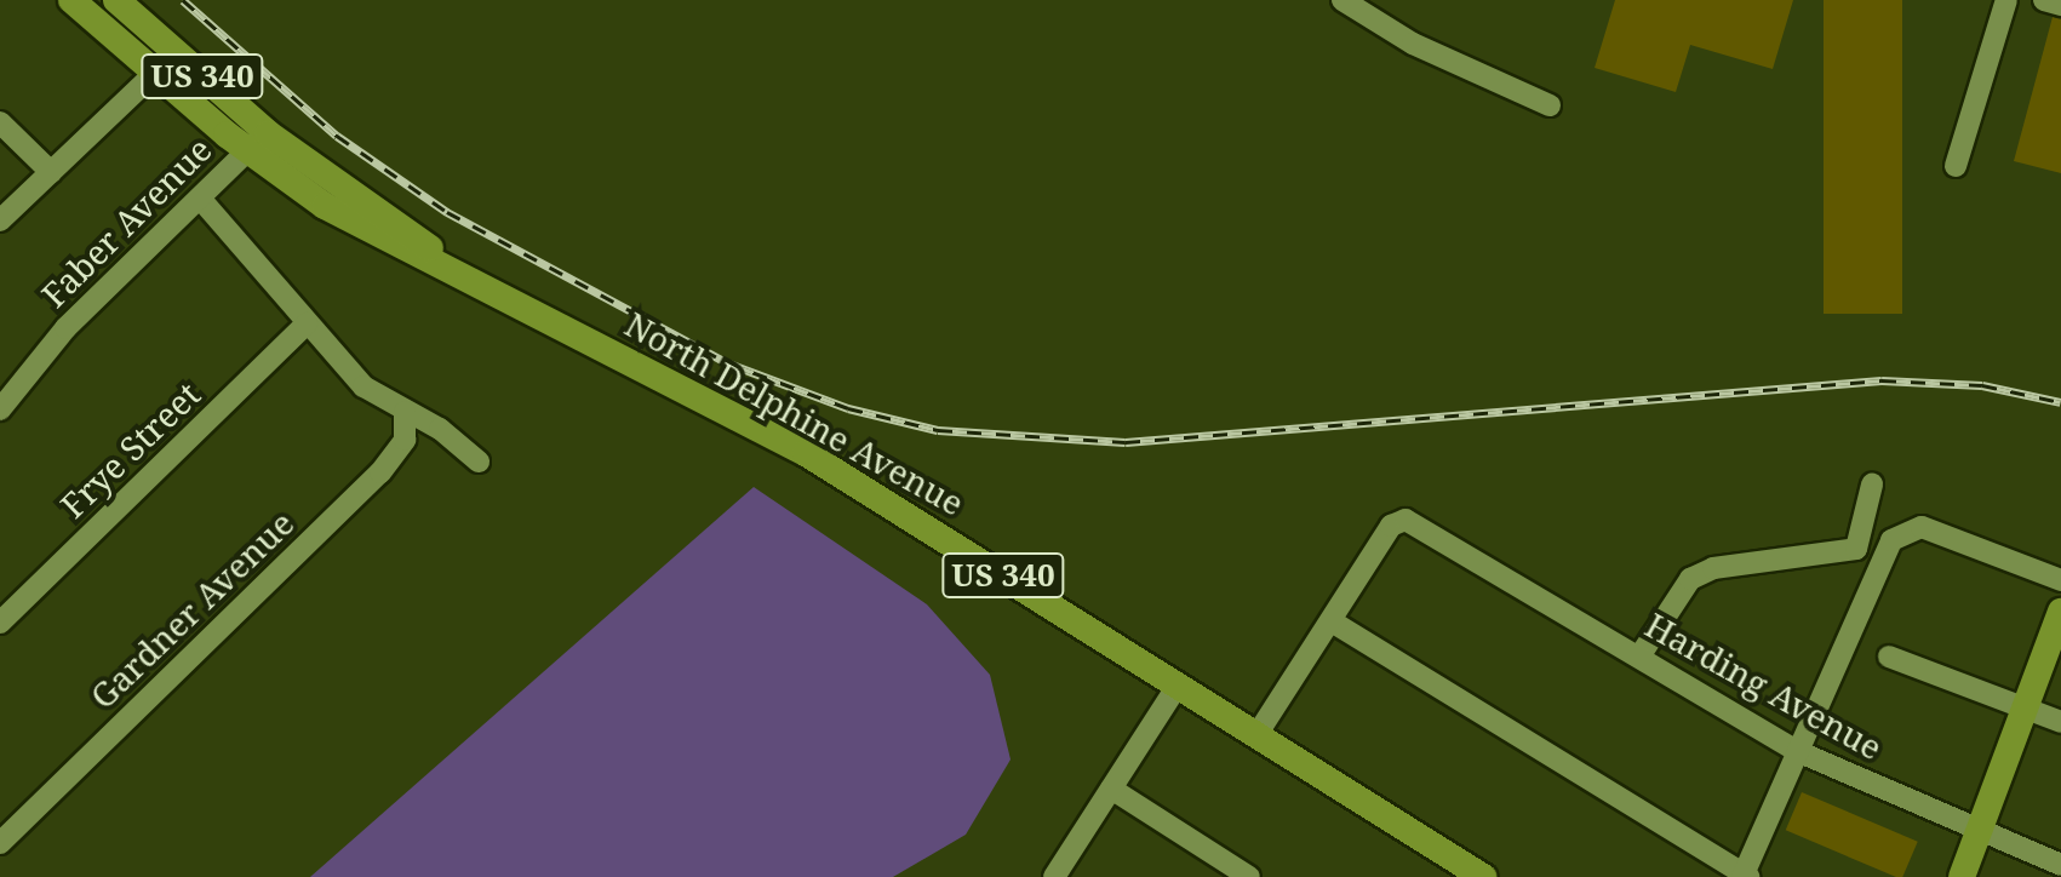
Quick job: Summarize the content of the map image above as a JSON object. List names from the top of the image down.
{
  "streets": {
    "main road": ["US 340", "North Delphine Avenue"],
    "street": [
      "Faber Avenue",
      "Frye Street",
      "Gardner Avenue",
      "Harding Avenue"
    ]
  },
  "crossings": [
    ["Faber Avenue", "North Delphine Avenue"]
  ]
}
